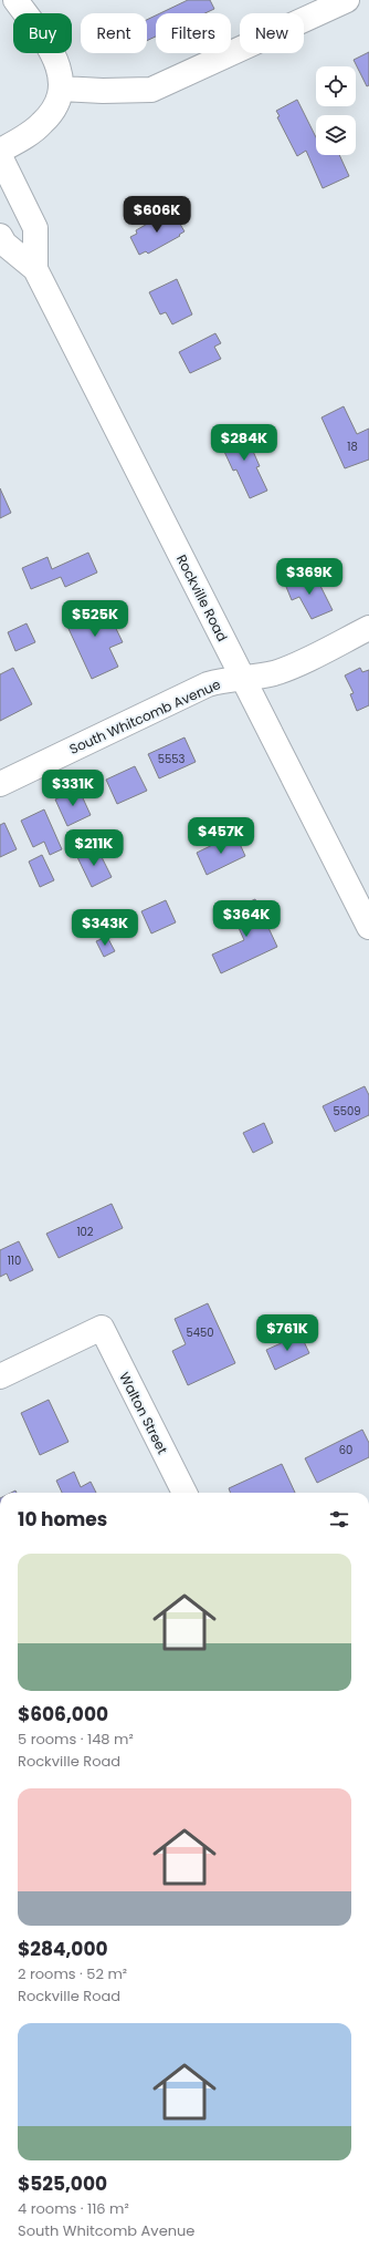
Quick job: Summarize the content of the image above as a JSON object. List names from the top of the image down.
{
  "streets": {
    "street": ["Rockville Road", "South Whitcomb Avenue", "Walton Street"]
  },
  "crossings": [
    ["Rockville Road", "South Whitcomb Avenue"]
  ],
  "house_numbers": [
    "18",
    "5553",
    "5509",
    "102",
    "110",
    "5450",
    "60"
  ],
  "page": {
    "chip": [
      "Buy",
      "Rent",
      "Filters",
      "New"
    ],
    "price": [
      "$606K",
      "$284K",
      "$369K",
      "$525K",
      "$331K",
      "$457K",
      "$211K",
      "$364K",
      "$343K",
      "$761K"
    ],
    "heading": "10 homes",
    "list": [
      {
        "name": "$606,000",
        "note": "5 rooms · 148 m² · Rockville Road"
      },
      {
        "name": "$284,000",
        "note": "2 rooms · 52 m² · Rockville Road"
      },
      {
        "name": "$525,000",
        "note": "4 rooms · 116 m² · South Whitcomb Avenue"
      }
    ]
  }
}
